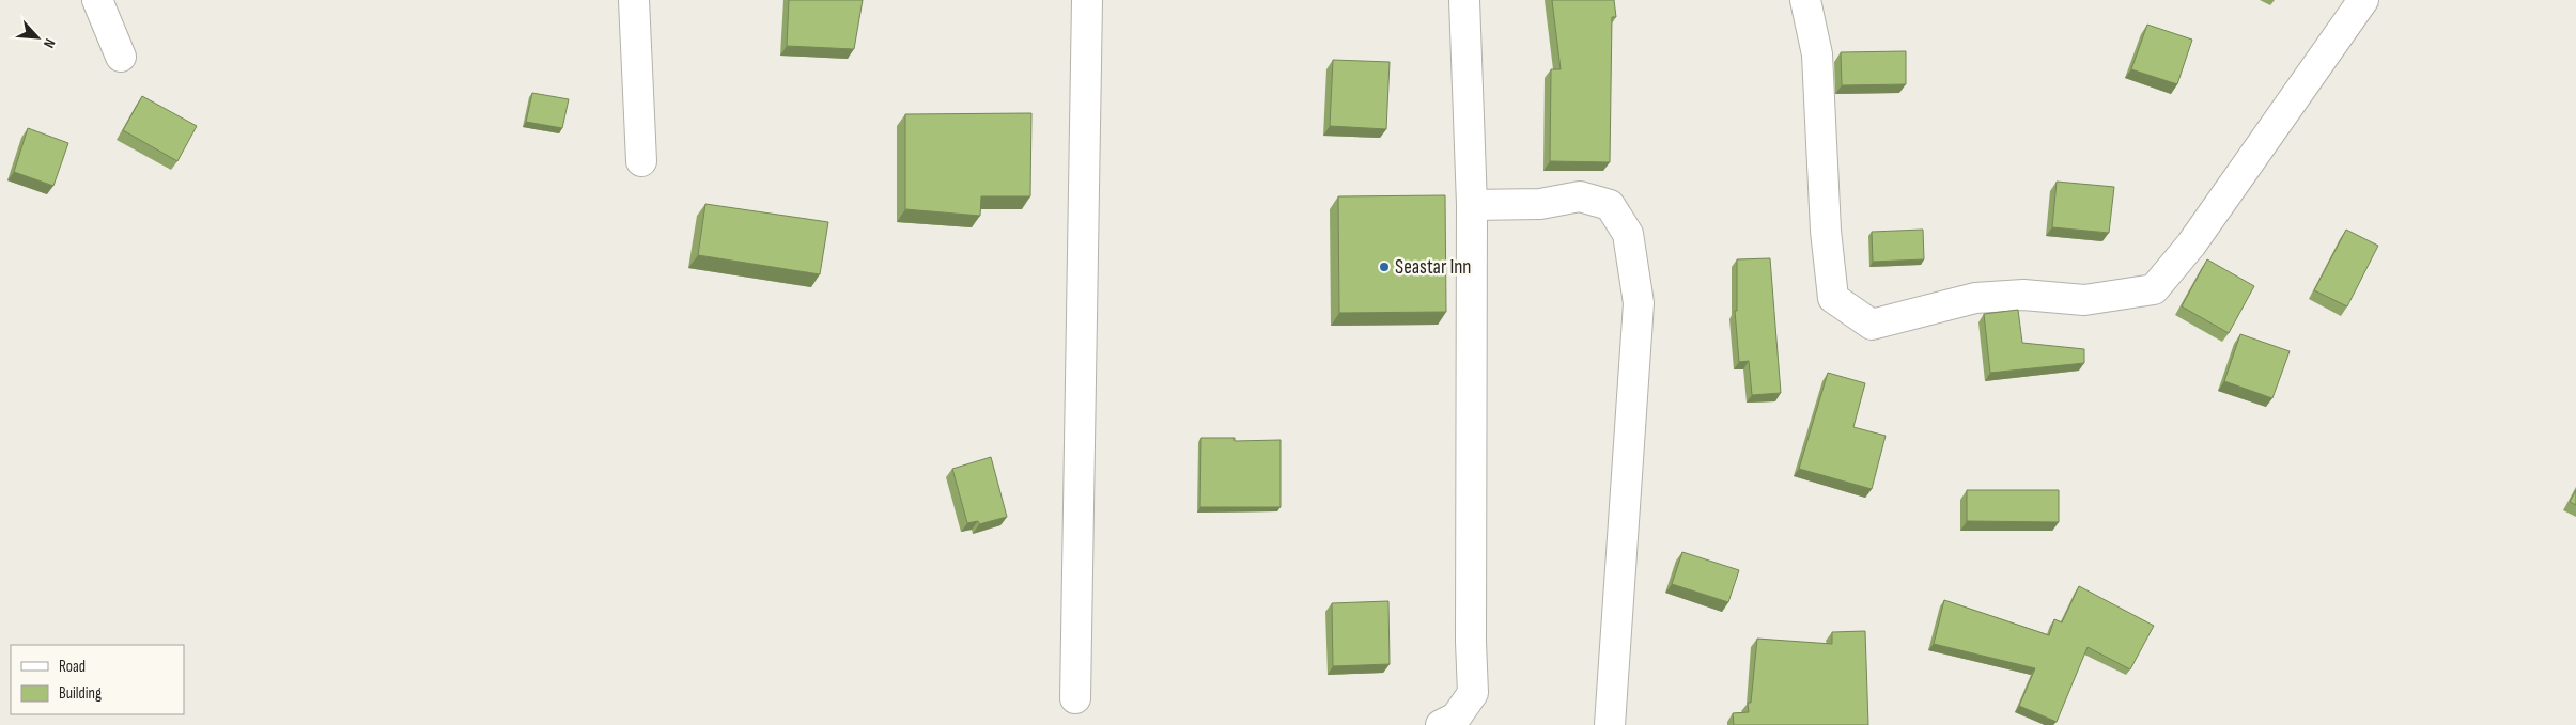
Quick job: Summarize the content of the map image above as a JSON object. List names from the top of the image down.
{
  "places": ["Seastar Inn"],
  "legend": ["Road", "Building"],
  "north": "bottom right"
}
